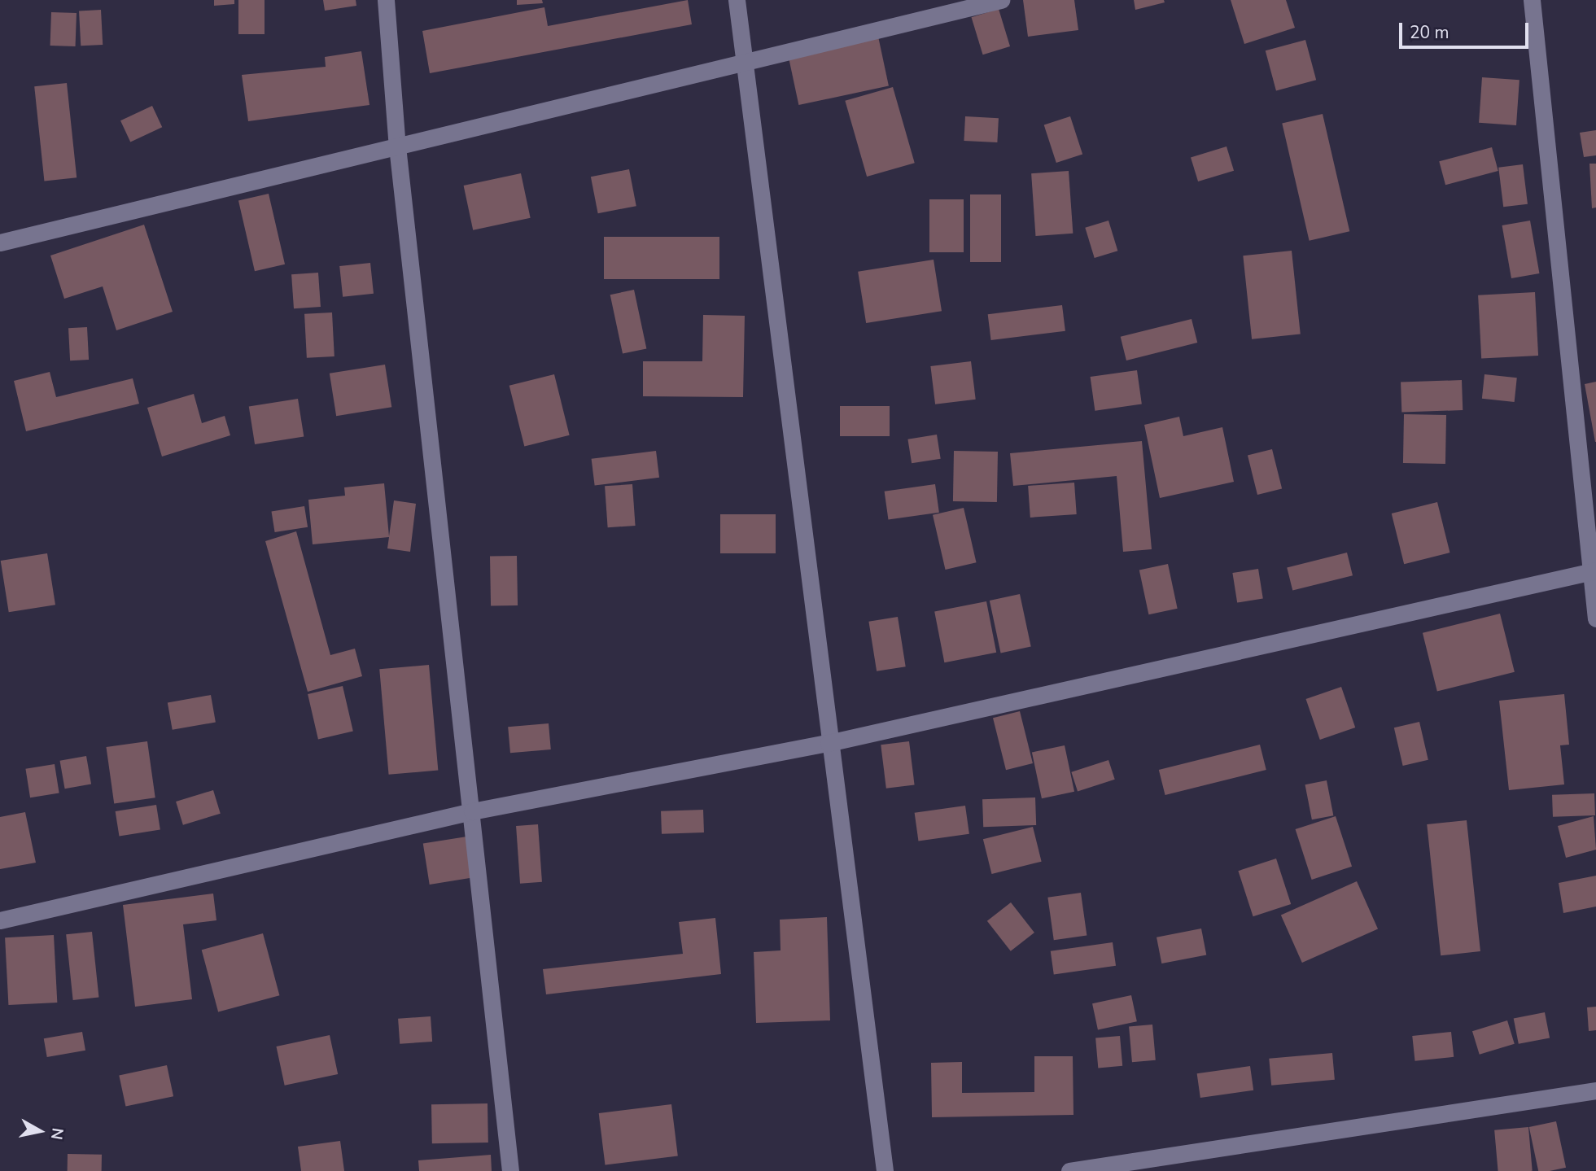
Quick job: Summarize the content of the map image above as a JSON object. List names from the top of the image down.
{
  "scale_bar": "20 m",
  "north": "right"
}
